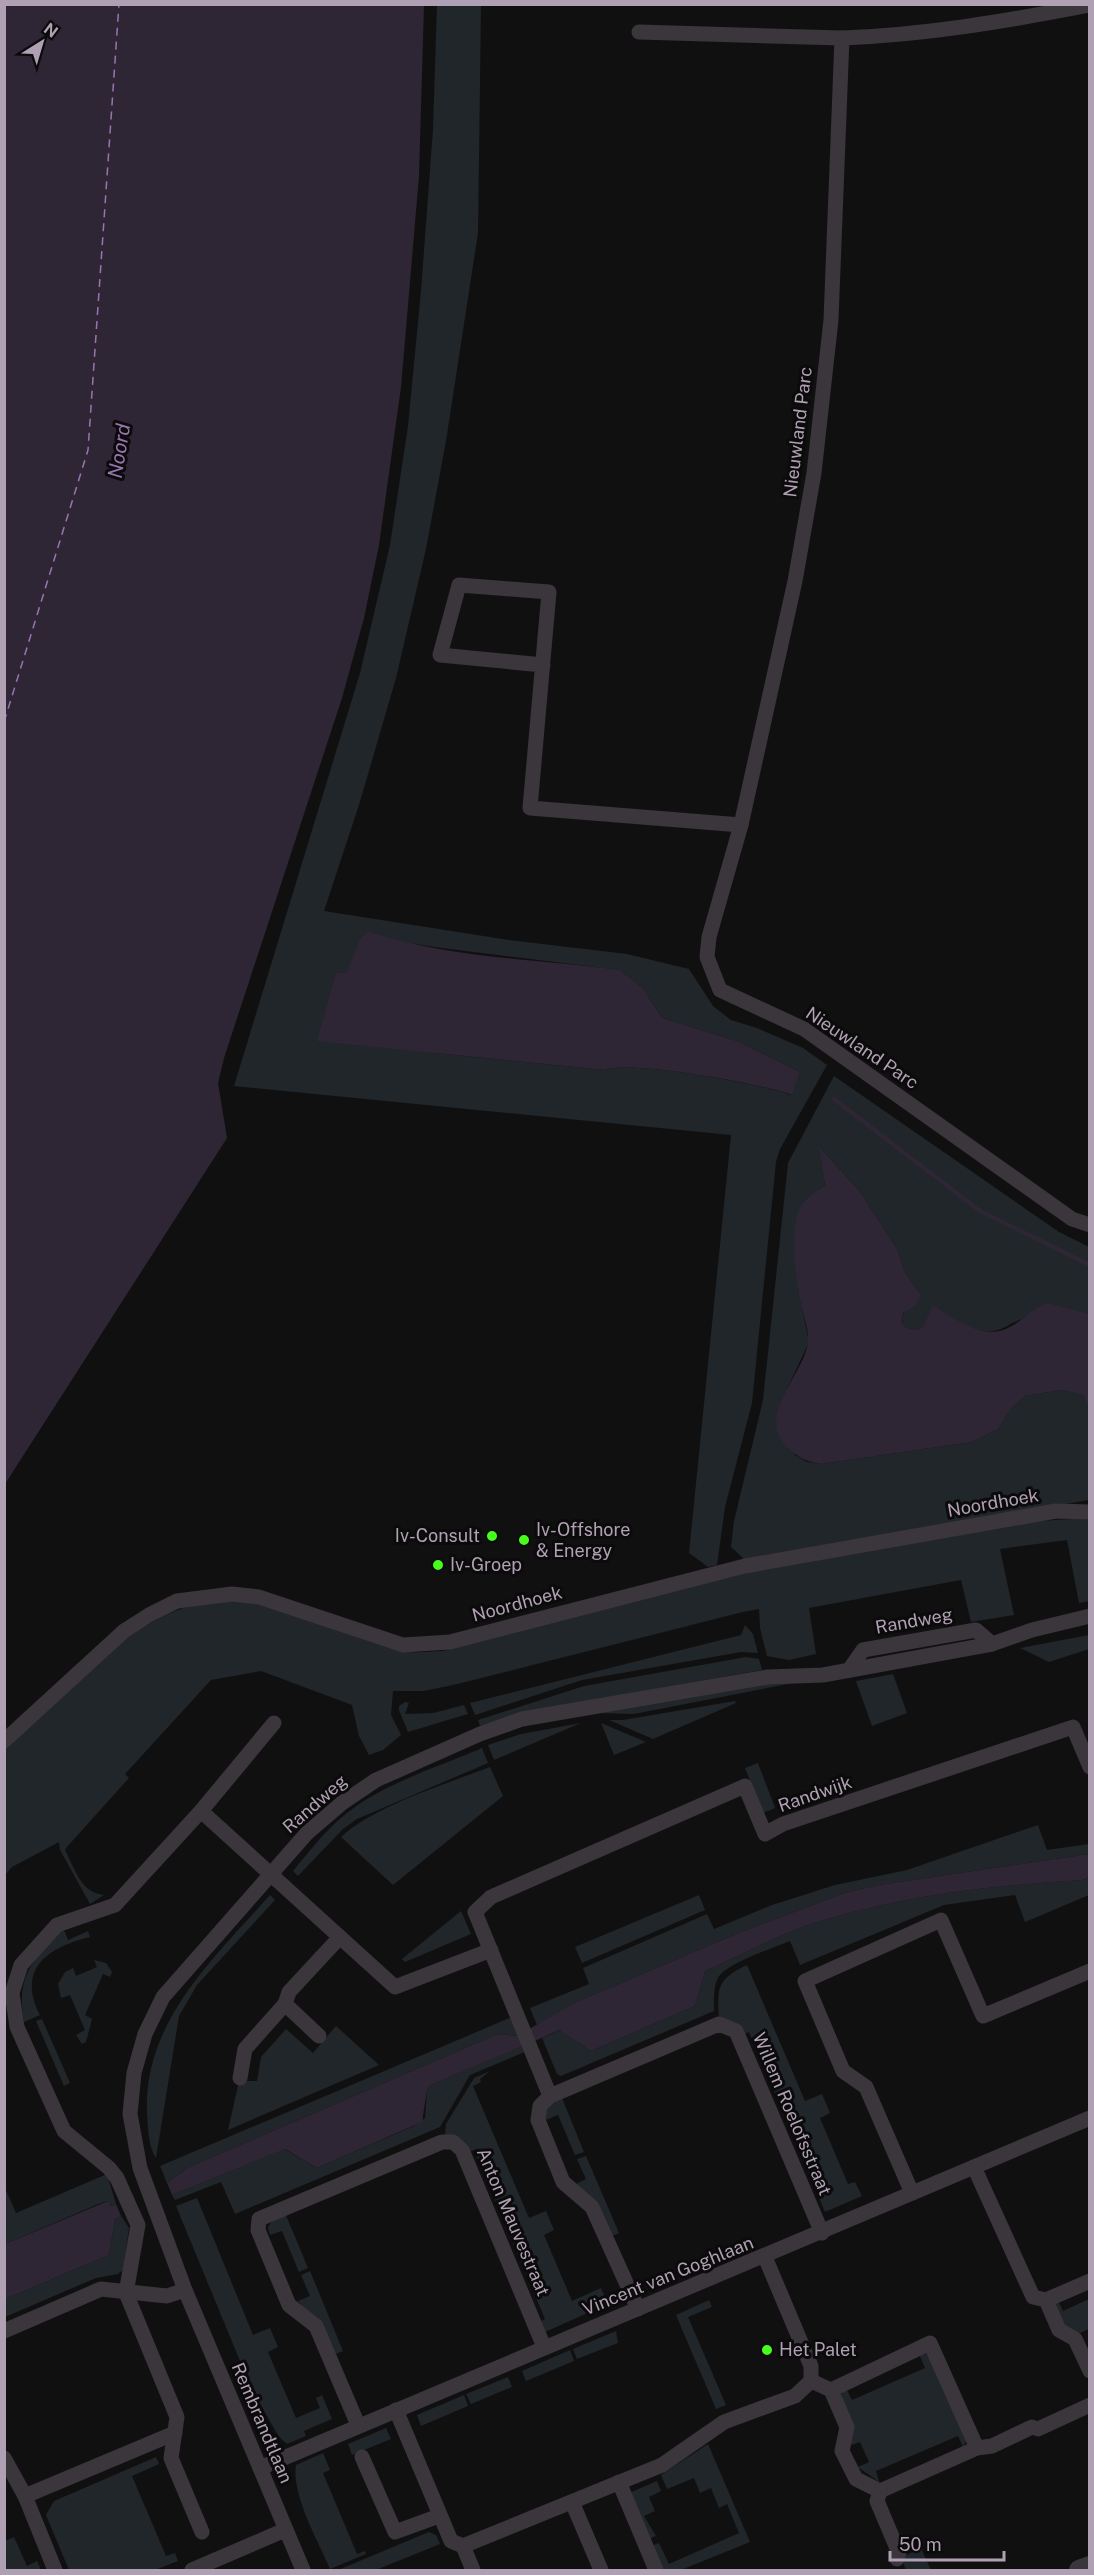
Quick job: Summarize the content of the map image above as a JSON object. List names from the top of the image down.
{
  "streets": {
    "street": [
      "Nieuwland Parc",
      "Noordhoek",
      "Randweg",
      "Randwijk",
      "Willem Roelofsstraat",
      "Anton Mauvestraat",
      "Vincent van Goghlaan",
      "Rembrandtlaan"
    ]
  },
  "crossings": [
    ["Randweg", "Rembrandtlaan"],
    ["Randwijk", "Willem Roelofsstraat"],
    ["Willem Roelofsstraat", "Vincent van Goghlaan"],
    ["Anton Mauvestraat", "Vincent van Goghlaan"],
    ["Vincent van Goghlaan", "Rembrandtlaan"]
  ],
  "water": ["Noord"],
  "places": [
    "Iv-Consult",
    "Iv-Offshore & Energy",
    "Iv-Groep",
    "Het Palet"
  ],
  "scale_bar": "50 m",
  "north": "top right"
}
